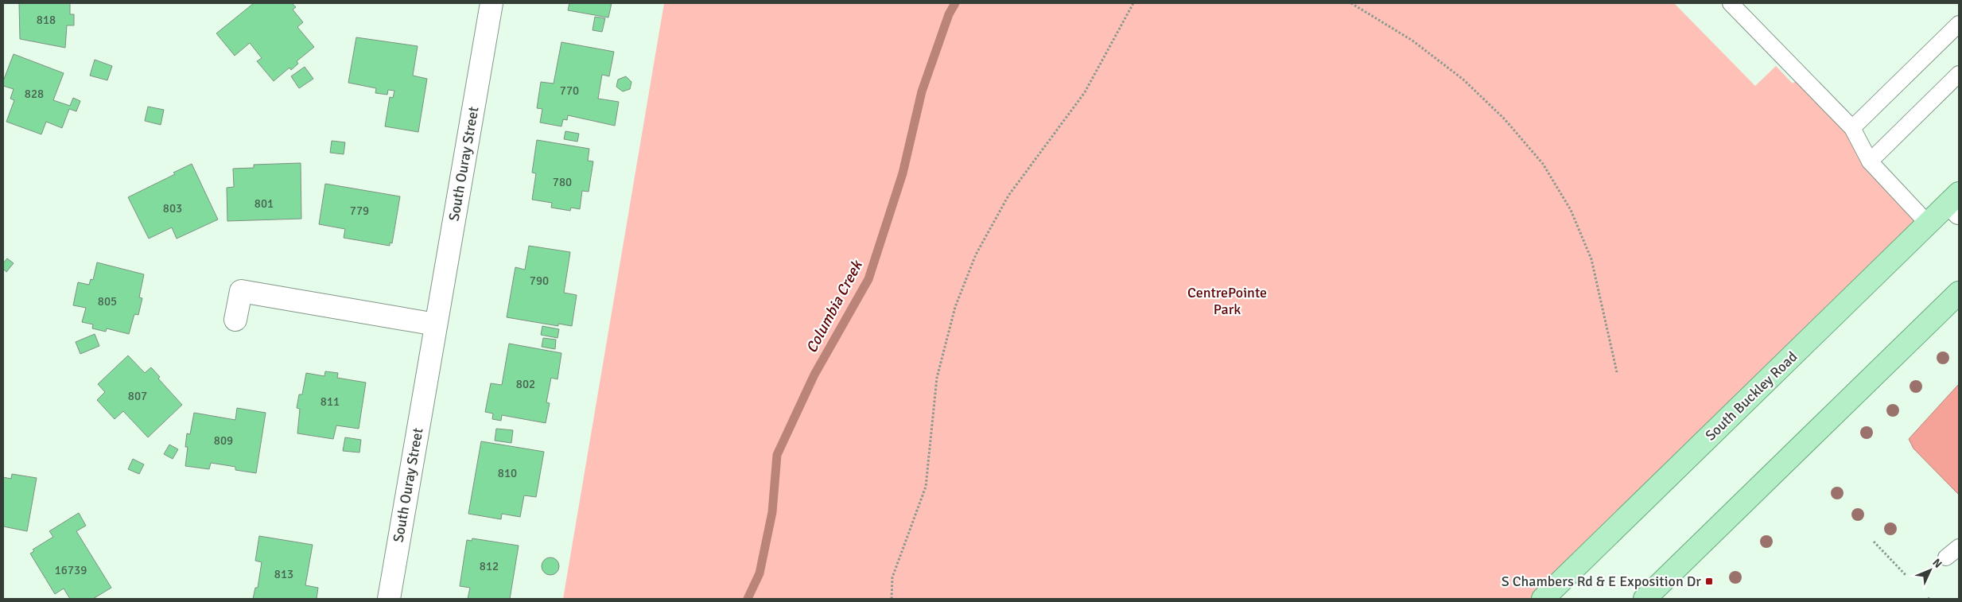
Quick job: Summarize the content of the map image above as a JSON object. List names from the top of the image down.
{
  "streets": {
    "main road": ["South Buckley Road"],
    "street": ["South Ouray Street"]
  },
  "water": ["Columbia Creek"],
  "parks": ["CentrePointe Park"],
  "places": {
    "transit": ["S Chambers Rd & E Exposition Dr"]
  },
  "house_numbers": [
    "818",
    "770",
    "828",
    "780",
    "801",
    "803",
    "779",
    "790",
    "805",
    "802",
    "807",
    "811",
    "809",
    "810",
    "812",
    "16739",
    "813"
  ],
  "north": "top right"
}
